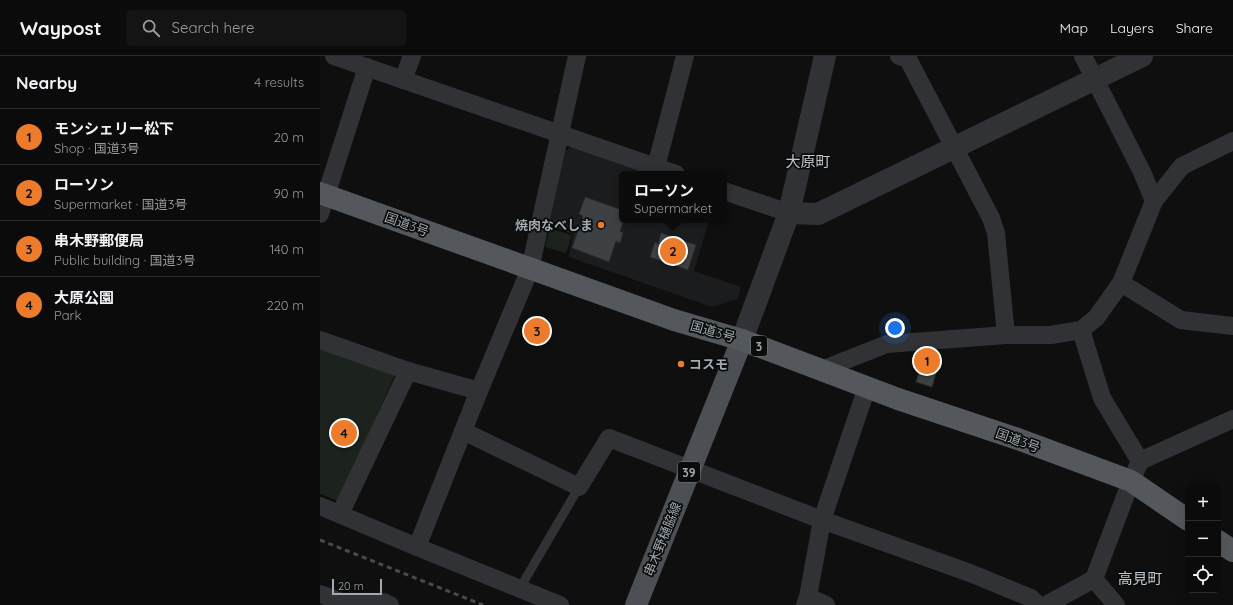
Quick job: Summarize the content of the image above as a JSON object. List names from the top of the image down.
{
  "streets": {
    "highway": ["国道3号", "3"],
    "main road": ["39", "串木野樋脇線"]
  },
  "crossings": [
    ["国道3号", "串木野樋脇線"]
  ],
  "districts": ["大原町", "高見町"],
  "places": ["焼肉なべしま", "コスモ"],
  "scale_bar": "20 m",
  "page": {
    "header": "Waypost",
    "search": "Search here",
    "nav": ["Map", "Layers", "Share"],
    "heading": ["Nearby", "4 results"],
    "list": [
      {
        "mark": "1",
        "name": "モンシェリー松下",
        "note": "Shop · 国道3号",
        "value": "20 m"
      },
      {
        "mark": "2",
        "name": "ローソン",
        "note": "Supermarket · 国道3号",
        "value": "90 m"
      },
      {
        "mark": "3",
        "name": "串木野郵便局",
        "note": "Public building · 国道3号",
        "value": "140 m"
      },
      {
        "mark": "4",
        "name": "大原公園",
        "note": "Park",
        "value": "220 m"
      }
    ],
    "popup": ["ローソン", "Supermarket"],
    "pins": [
      "2",
      "3",
      "1",
      "4"
    ],
    "map_buttons": ["+", "−"],
    "scale": "20 m"
  }
}
